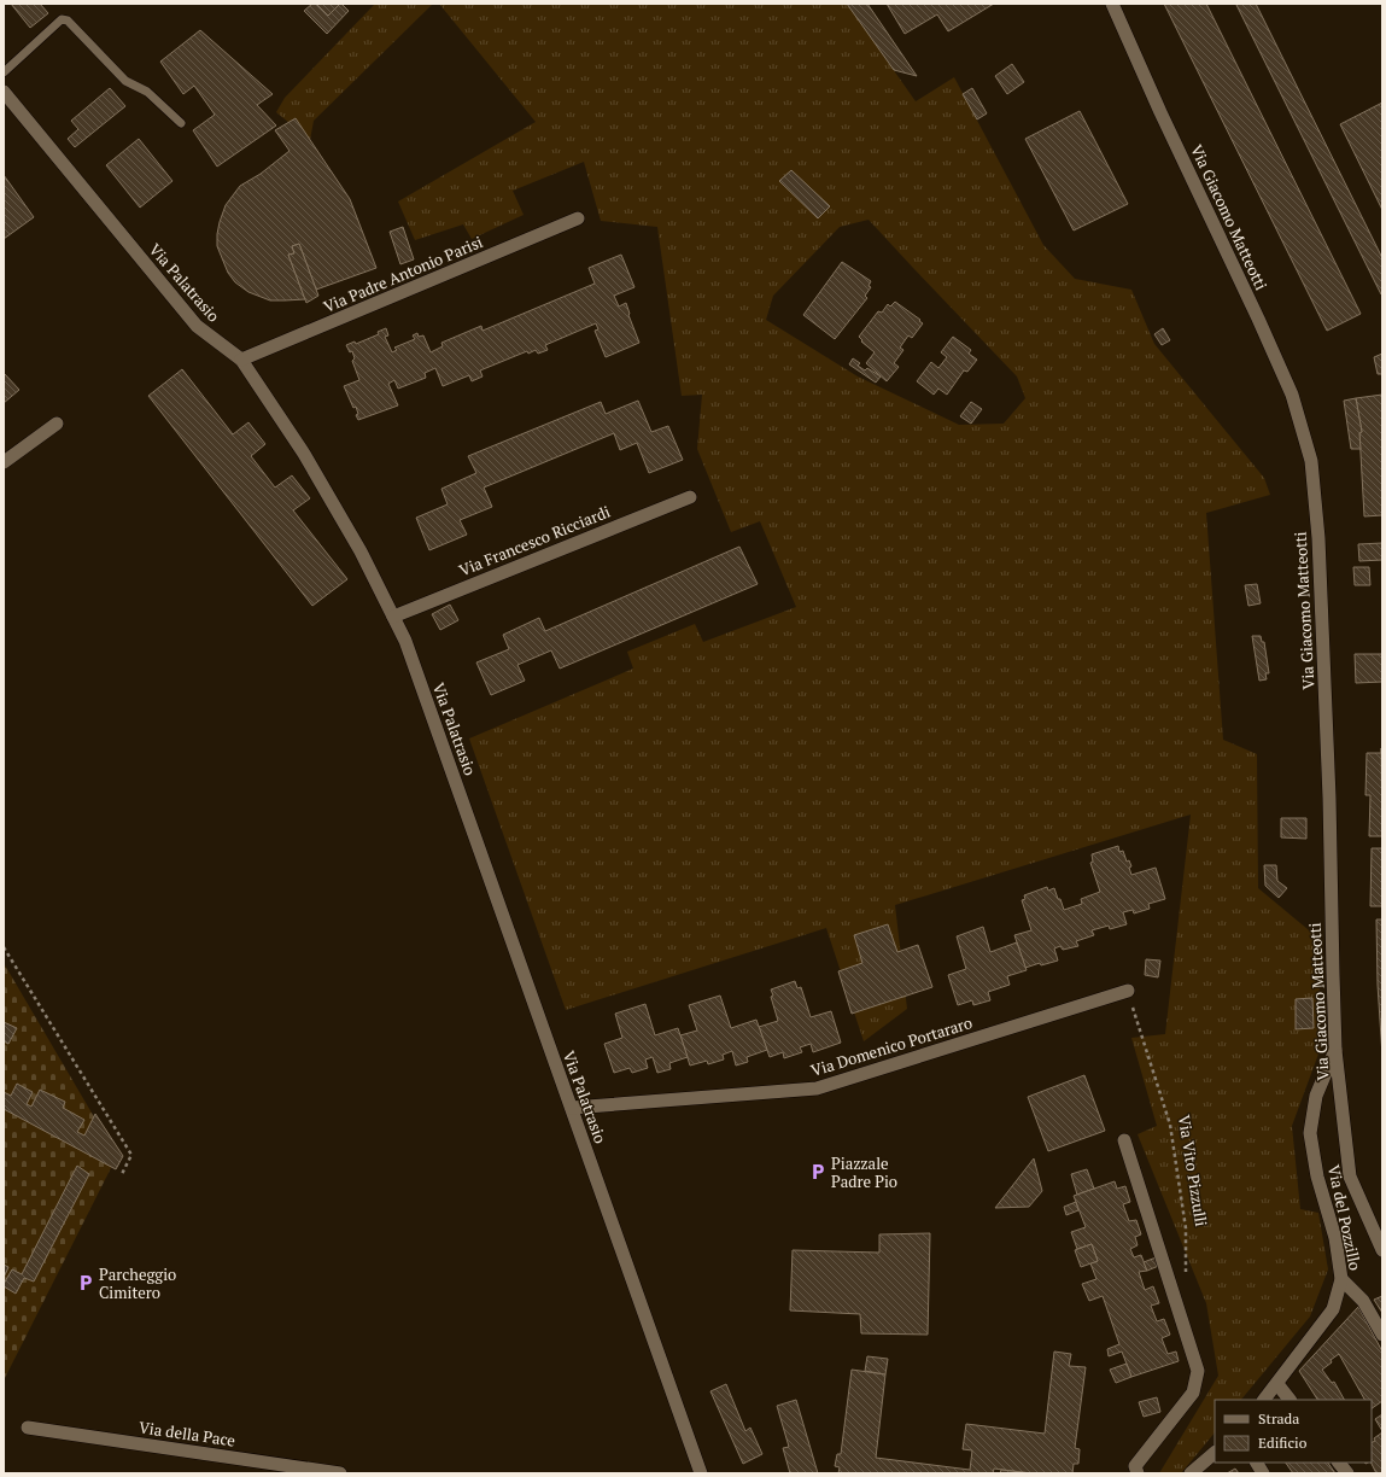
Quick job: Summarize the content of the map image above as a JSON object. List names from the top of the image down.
{
  "streets": {
    "street": [
      "Via Giacomo Matteotti",
      "Via Padre Antonio Parisi",
      "Via Palatrasio",
      "Via Francesco Ricciardi",
      "Via Domenico Portararo",
      "Via del Pozzillo",
      "Via della Pace"
    ],
    "path": ["Via Vito Pizzulli"]
  },
  "crossings": [
    ["Via Giacomo Matteotti", "Via del Pozzillo"],
    ["Via Padre Antonio Parisi", "Via Palatrasio"],
    ["Via Palatrasio", "Via Francesco Ricciardi"],
    ["Via Palatrasio", "Via Domenico Portararo"],
    ["Via Domenico Portararo", "Via Vito Pizzulli"]
  ],
  "places": {
    "parking": ["Piazzale Padre Pio", "Parcheggio Cimitero"]
  },
  "legend": ["Strada", "Edificio"]
}
